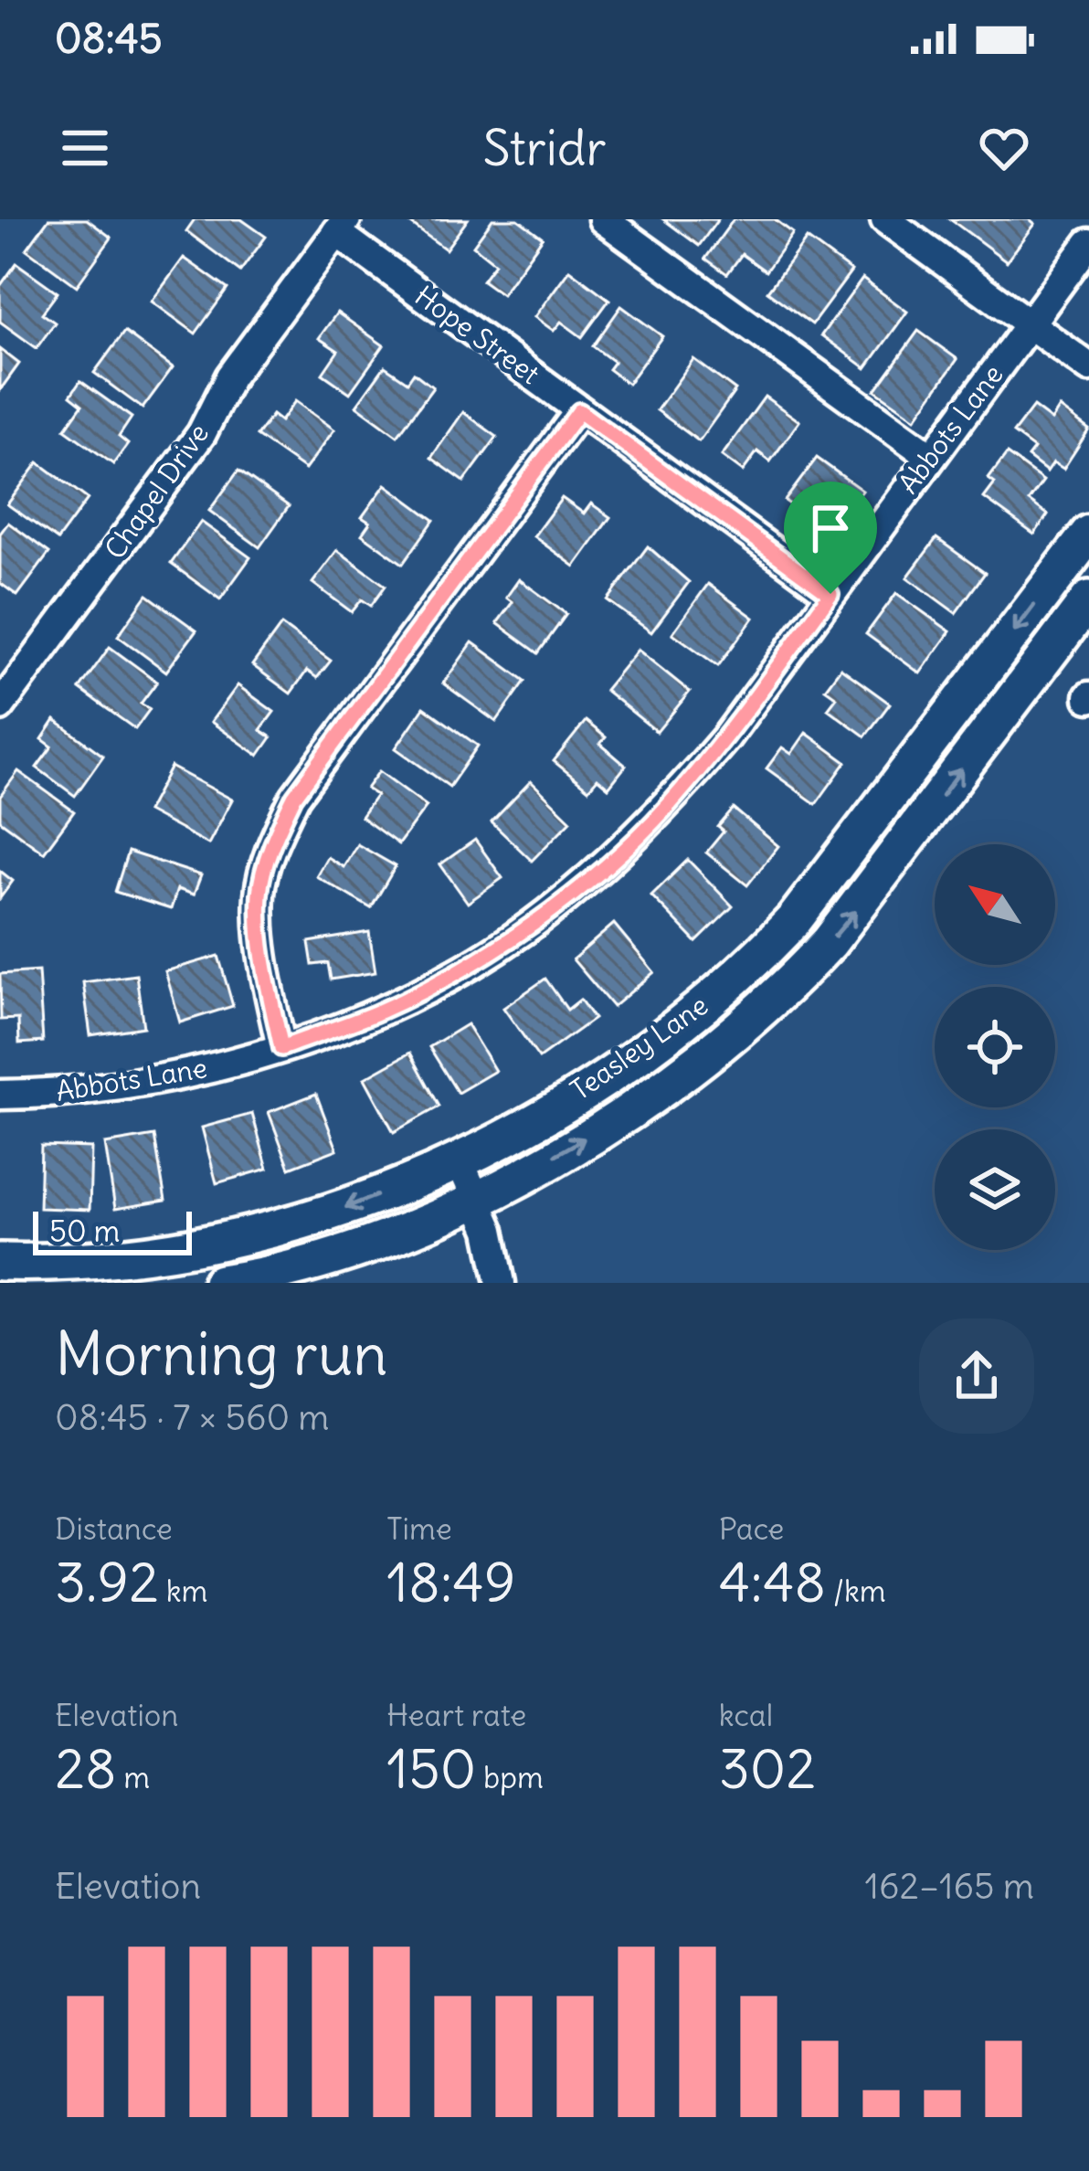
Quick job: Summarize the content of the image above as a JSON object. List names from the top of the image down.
{
  "streets": {
    "main road": ["Teasley Lane"],
    "street": ["Hope Street", "Abbots Lane", "Chapel Drive"]
  },
  "crossings": [
    ["Hope Street", "Abbots Lane"],
    ["Hope Street", "Chapel Drive"]
  ],
  "scale_bar": "50 m",
  "north": "top left",
  "page": {
    "status": "08:45",
    "header": "Stridr",
    "scale": "50 m",
    "heading": ["Morning run", "08:45 · 7 × 560 m"],
    "stats": [
      ["Distance", "3.92 km"],
      ["Time", "18:49"],
      ["Pace", "4:48 /km"],
      ["Elevation", "28 m"],
      ["Heart rate", "150 bpm"],
      ["kcal", "302"]
    ],
    "chart": ["Elevation", "162–165 m"]
  }
}
